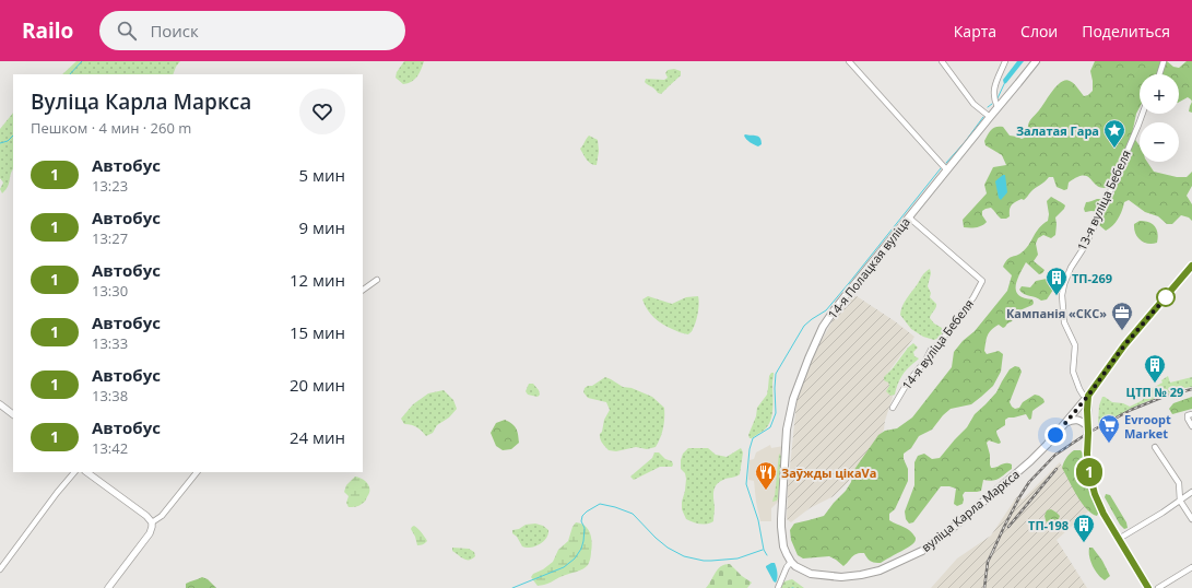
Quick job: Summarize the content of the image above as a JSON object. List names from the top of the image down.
{
  "streets": {
    "main road": ["14-я Полацкая вуліца", "вуліца Карла Маркса"],
    "street": ["13-я вуліца Бебеля", "14-я вуліца Бебеля"]
  },
  "crossings": [
    ["13-я вуліца Бебеля", "вуліца Карла Маркса"],
    ["14-я Полацкая вуліца", "14-я вуліца Бебеля"],
    ["14-я Полацкая вуліца", "вуліца Карла Маркса"]
  ],
  "places": {
    "place": ["Залатая Гара"],
    "building": ["ТП-269", "ЦТП № 29", "ТП-198"],
    "office": ["Кампанія «СКС»"],
    "supermarket": ["Evroopt Market"],
    "restaurant": ["Заўжды цікаVа"]
  },
  "lines": ["bus line 1"],
  "page": {
    "header": "Railo",
    "search": "Поиск",
    "nav": ["Карта", "Слои", "Поделиться"],
    "on_map": "1",
    "map_buttons": ["+", "−"],
    "heading": ["Вуліца Карла Маркса", "Пешком · 4 мин · 260 m"],
    "list": [
      {
        "mark": "1",
        "name": "Автобус",
        "note": "13:23",
        "value": "5 мин"
      },
      {
        "mark": "1",
        "name": "Автобус",
        "note": "13:27",
        "value": "9 мин"
      },
      {
        "mark": "1",
        "name": "Автобус",
        "note": "13:30",
        "value": "12 мин"
      },
      {
        "mark": "1",
        "name": "Автобус",
        "note": "13:33",
        "value": "15 мин"
      },
      {
        "mark": "1",
        "name": "Автобус",
        "note": "13:38",
        "value": "20 мин"
      },
      {
        "mark": "1",
        "name": "Автобус",
        "note": "13:42",
        "value": "24 мин"
      }
    ]
  }
}
